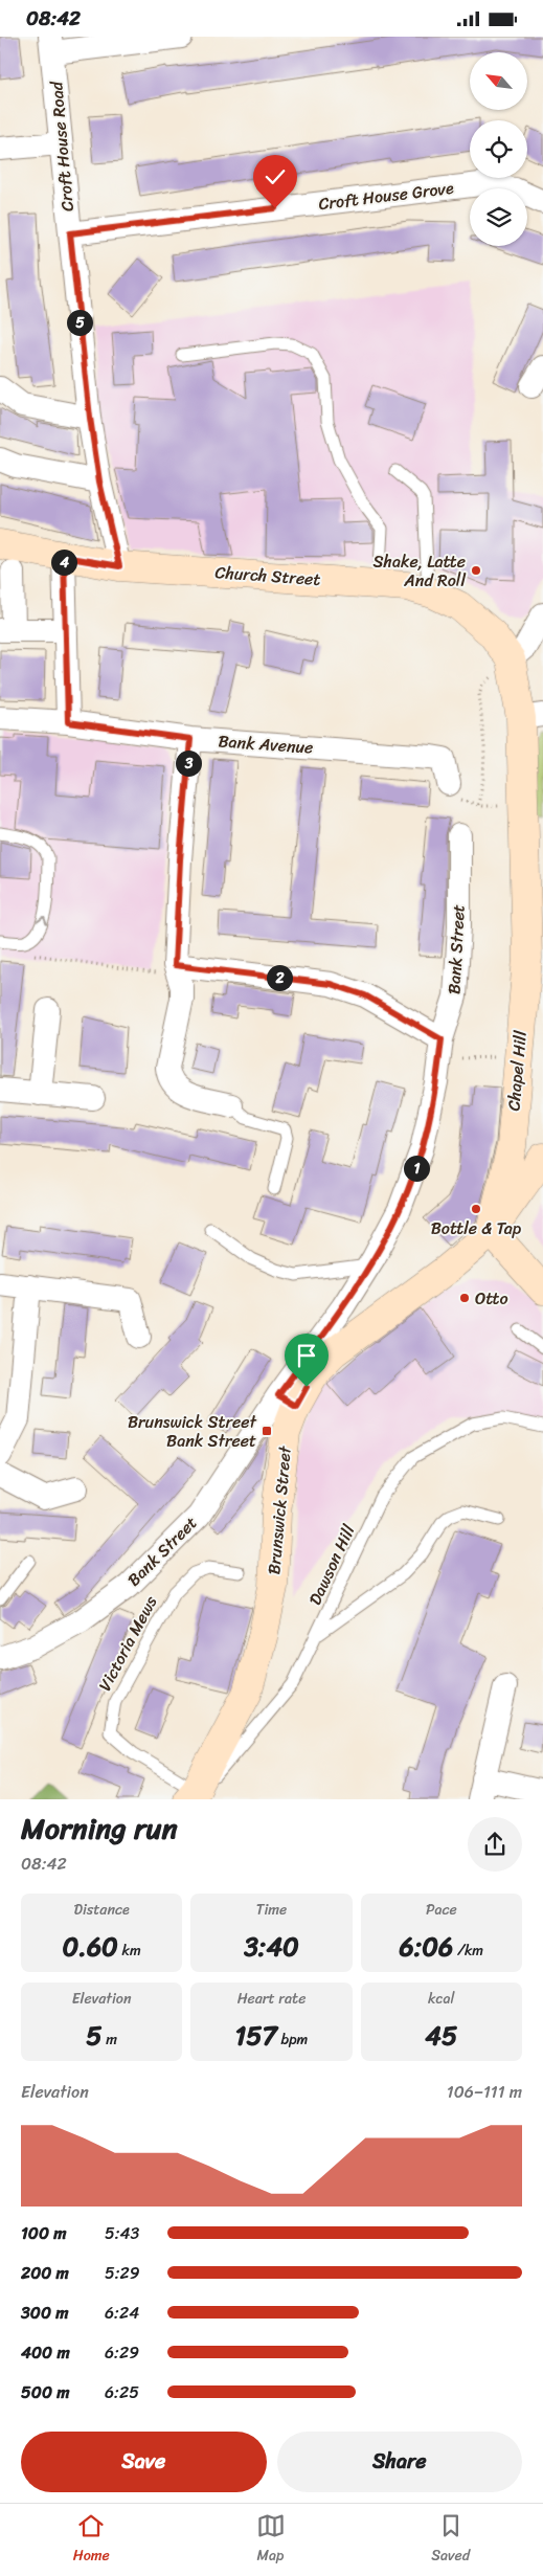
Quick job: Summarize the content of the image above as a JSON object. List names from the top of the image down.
{
  "streets": {
    "main road": ["Church Street", "Chapel Hill", "Brunswick Street"],
    "street": [
      "Croft House Road",
      "Croft House Grove",
      "Bank Avenue",
      "Bank Street"
    ],
    "lane": ["Dawson Hill", "Victoria Mews"]
  },
  "crossings": [
    ["Croft House Road", "Croft House Grove"],
    ["Croft House Road", "Church Street"],
    ["Church Street", "Chapel Hill"],
    ["Bank Street", "Brunswick Street"],
    ["Chapel Hill", "Brunswick Street"],
    ["Brunswick Street", "Dawson Hill"],
    ["Brunswick Street", "Victoria Mews"],
    ["Dawson Hill", "Victoria Mews"]
  ],
  "places": {
    "other": ["Shake, Latte And Roll", "Bottle & Tap", "Otto"],
    "transit": ["Brunswick Street Bank Street"]
  },
  "north": "top left",
  "page": {
    "status": "08:42",
    "pins": [
      "5",
      "4",
      "3",
      "2",
      "1"
    ],
    "heading": ["Morning run", "08:42"],
    "stats": [
      ["Distance", "0.60 km"],
      ["Time", "3:40"],
      ["Pace", "6:06 /km"],
      ["Elevation", "5 m"],
      ["Heart rate", "157 bpm"],
      ["kcal", "45"]
    ],
    "chart": ["Elevation", "106–111 m"],
    "list": [
      {
        "name": "100 m",
        "note": "5:43"
      },
      {
        "name": "200 m",
        "note": "5:29"
      },
      {
        "name": "300 m",
        "note": "6:24"
      },
      {
        "name": "400 m",
        "note": "6:29"
      },
      {
        "name": "500 m",
        "note": "6:25"
      }
    ],
    "buttons": ["Save", "Share"],
    "tabs": ["Home", "Map", "Saved"]
  }
}
